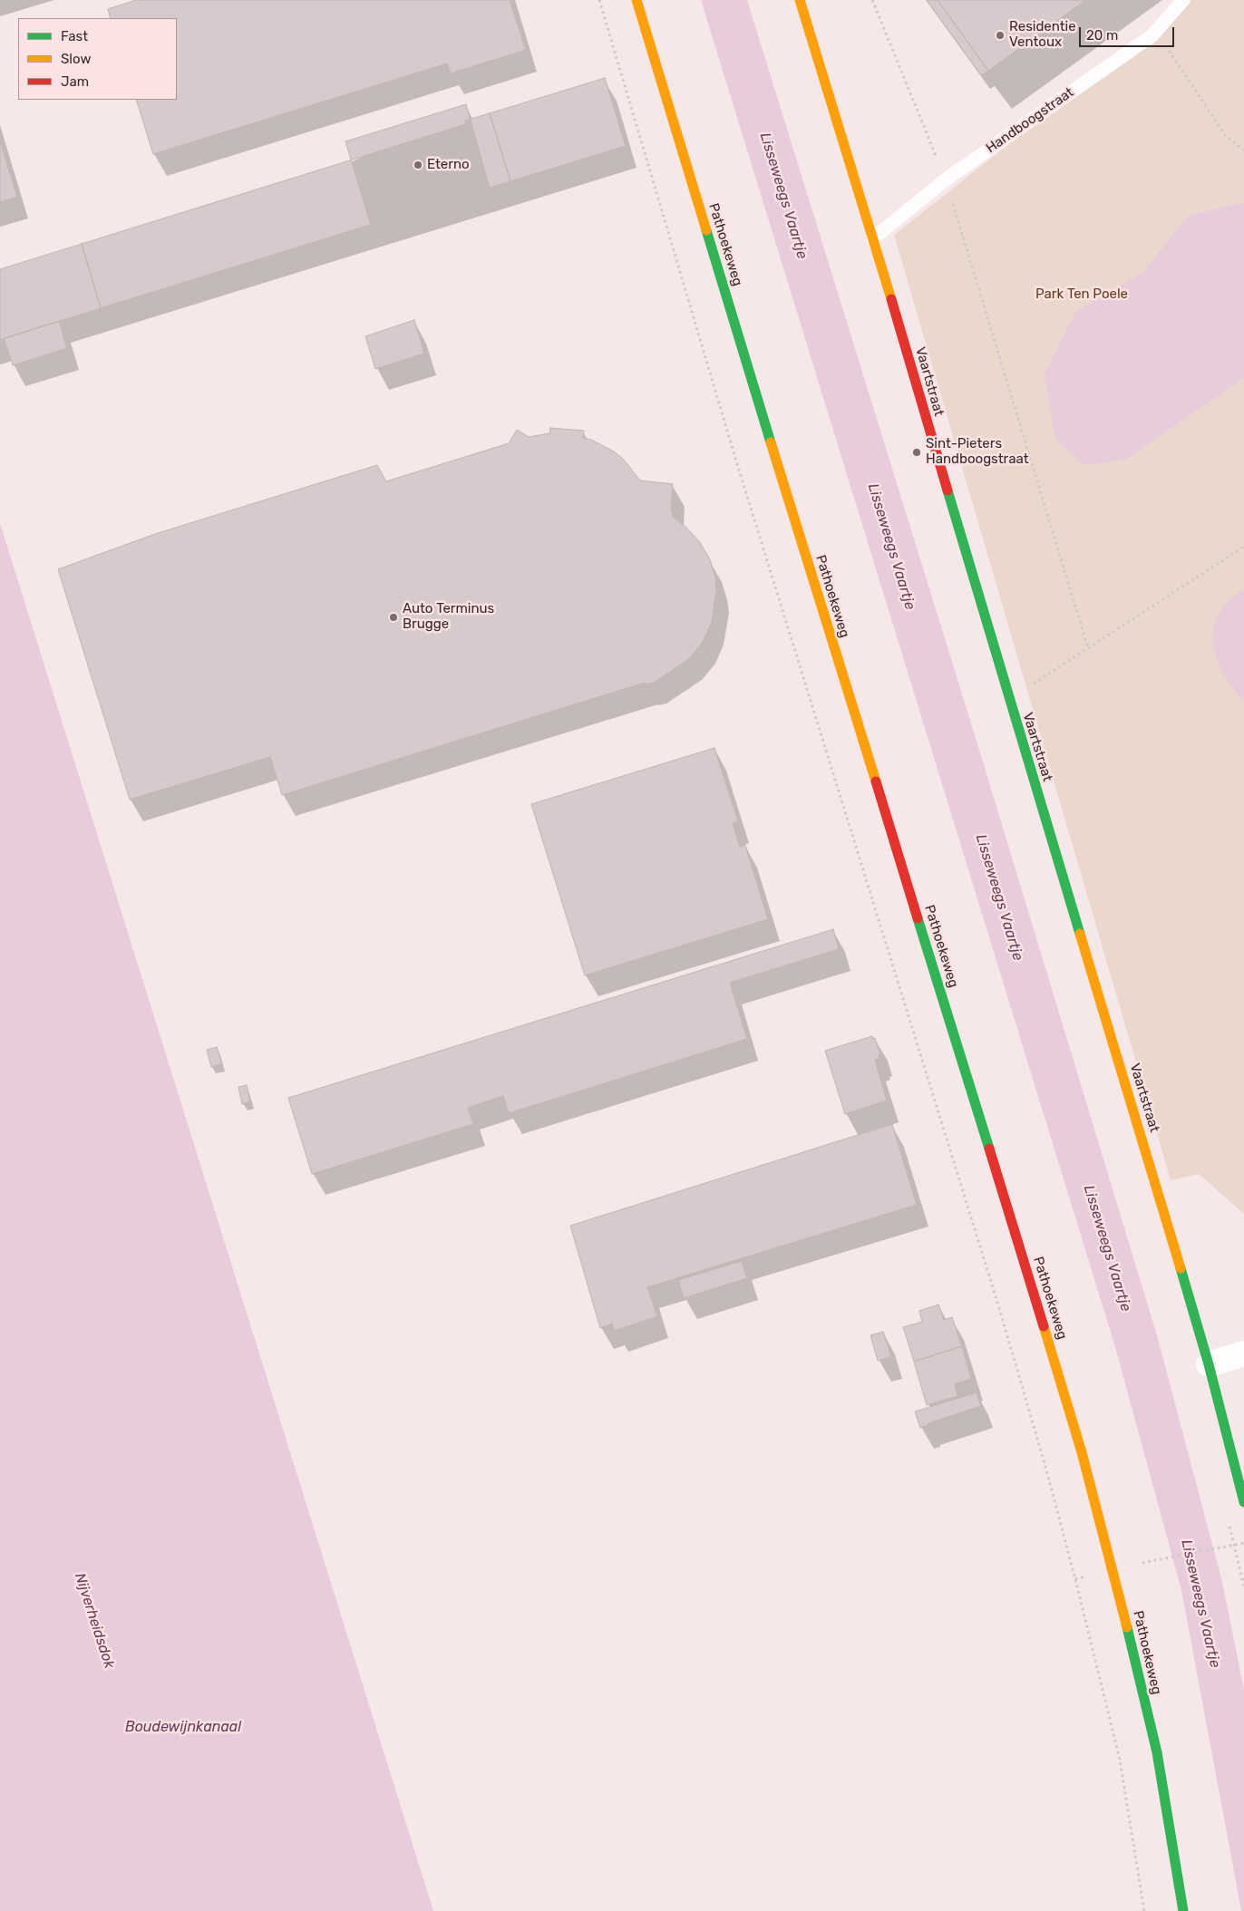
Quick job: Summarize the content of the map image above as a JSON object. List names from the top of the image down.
{
  "streets": {
    "main road": ["Pathoekeweg", "Vaartstraat"],
    "lane": ["Handboogstraat"]
  },
  "crossings": [
    ["Handboogstraat", "Vaartstraat"]
  ],
  "water": ["Lisseweegs Vaartje", "Nijverheidsdok", "Boudewijnkanaal"],
  "parks": ["Park Ten Poele"],
  "places": [
    "Residentie Ventoux",
    "Eterno",
    "Sint-Pieters Handboogstraat",
    "Auto Terminus Brugge"
  ],
  "legend": ["Fast", "Slow", "Jam"],
  "scale_bar": "20 m"
}
